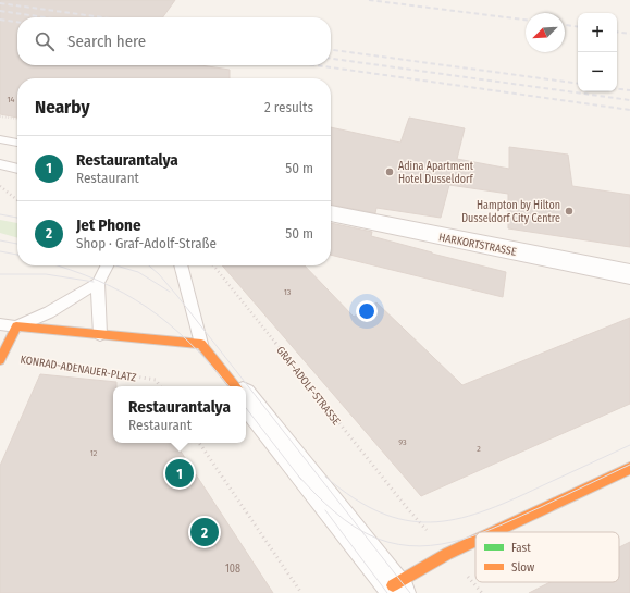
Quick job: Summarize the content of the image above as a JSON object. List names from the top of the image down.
{
  "streets": {
    "street": ["HARKORTSTRASSE"],
    "path": ["KONRAD-ADENAUER-PLATZ", "GRAF-ADOLF-STRASSE"]
  },
  "places": ["Adina Apartment Hotel Dusseldorf", "Hampton by Hilton Dusseldorf City Centre"],
  "house_numbers": [
    "14",
    "13",
    "93",
    "2",
    "12",
    "108"
  ],
  "legend": ["Fast", "Slow"],
  "north": "bottom left",
  "page": {
    "map_buttons": ["+", "−"],
    "search": "Search here",
    "heading": ["Nearby", "2 results"],
    "list": [
      {
        "mark": "1",
        "name": "Restaurantalya",
        "note": "Restaurant",
        "value": "50 m"
      },
      {
        "mark": "2",
        "name": "Jet Phone",
        "note": "Shop · Graf-Adolf-Straße",
        "value": "50 m"
      }
    ],
    "popup": ["Restaurantalya", "Restaurant"],
    "pins": ["1", "2"]
  }
}
